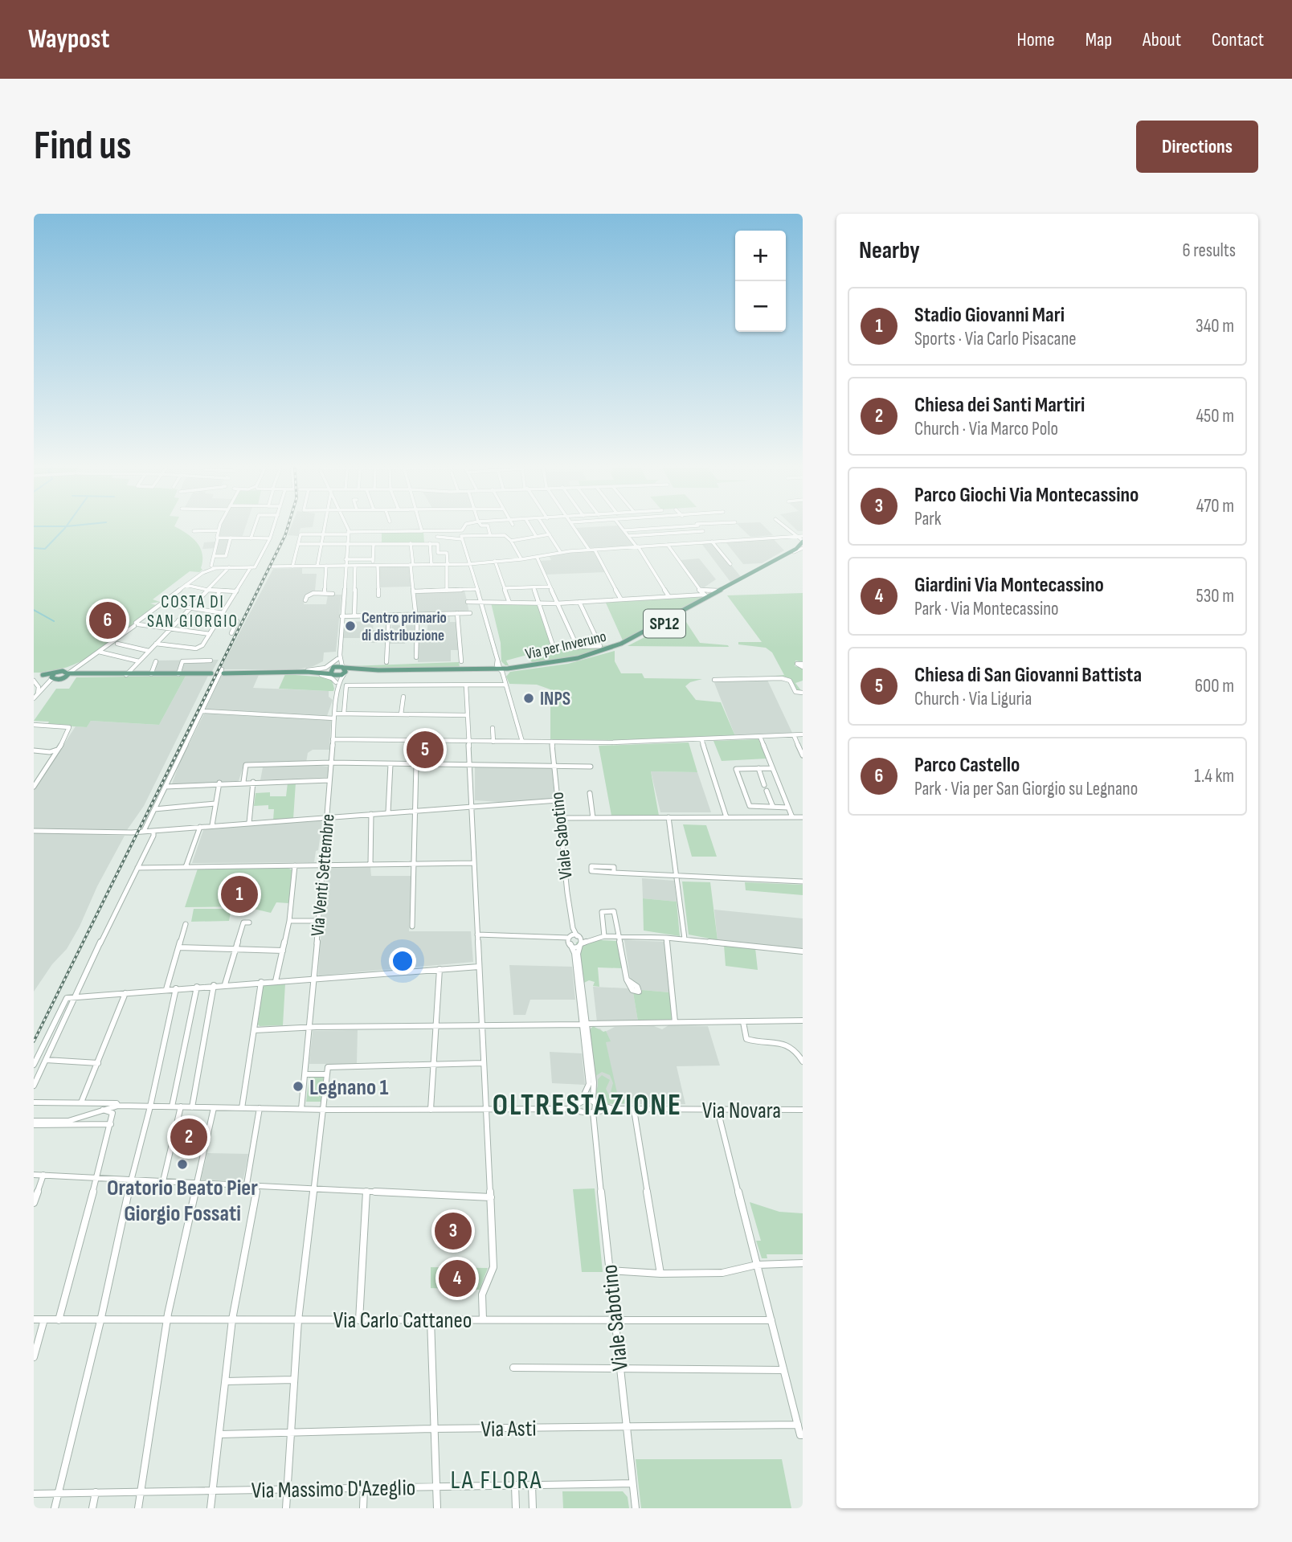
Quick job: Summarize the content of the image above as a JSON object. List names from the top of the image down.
{
  "streets": {
    "main road": ["SP12", "Via per Inveruno"],
    "street": [
      "Viale Sabotino",
      "Via Venti Settembre",
      "Via Novara",
      "Via Carlo Cattaneo",
      "Via Asti",
      "Via Massimo D'Azeglio"
    ]
  },
  "crossings": [
    ["Via per Inveruno", "Via Venti Settembre"],
    ["Viale Sabotino", "Via Novara"],
    ["Viale Sabotino", "Via Carlo Cattaneo"],
    ["Viale Sabotino", "Via Asti"],
    ["Viale Sabotino", "Via Massimo D'Azeglio"],
    ["Via Venti Settembre", "Via Novara"]
  ],
  "districts": ["COSTA DI SAN GIORGIO", "OLTRESTAZIONE", "LA FLORA"],
  "places": [
    "Centro primario di distribuzione",
    "INPS",
    "Legnano 1",
    "Oratorio Beato Pier Giorgio Fossati"
  ],
  "page": {
    "header": "Waypost",
    "nav": [
      "Home",
      "Map",
      "About",
      "Contact"
    ],
    "buttons": "Directions",
    "title": "Find us",
    "heading": ["Nearby", "6 results"],
    "map_buttons": ["+", "−"],
    "list": [
      {
        "mark": "1",
        "name": "Stadio Giovanni Mari",
        "note": "Sports · Via Carlo Pisacane",
        "value": "340 m"
      },
      {
        "mark": "2",
        "name": "Chiesa dei Santi Martiri",
        "note": "Church · Via Marco Polo",
        "value": "450 m"
      },
      {
        "mark": "3",
        "name": "Parco Giochi Via Montecassino",
        "note": "Park",
        "value": "470 m"
      },
      {
        "mark": "4",
        "name": "Giardini Via Montecassino",
        "note": "Park · Via Montecassino",
        "value": "530 m"
      },
      {
        "mark": "5",
        "name": "Chiesa di San Giovanni Battista",
        "note": "Church · Via Liguria",
        "value": "600 m"
      },
      {
        "mark": "6",
        "name": "Parco Castello",
        "note": "Park · Via per San Giorgio su Legnano",
        "value": "1.4 km"
      }
    ],
    "pins": [
      "6",
      "5",
      "1",
      "2",
      "3",
      "4"
    ]
  }
}
